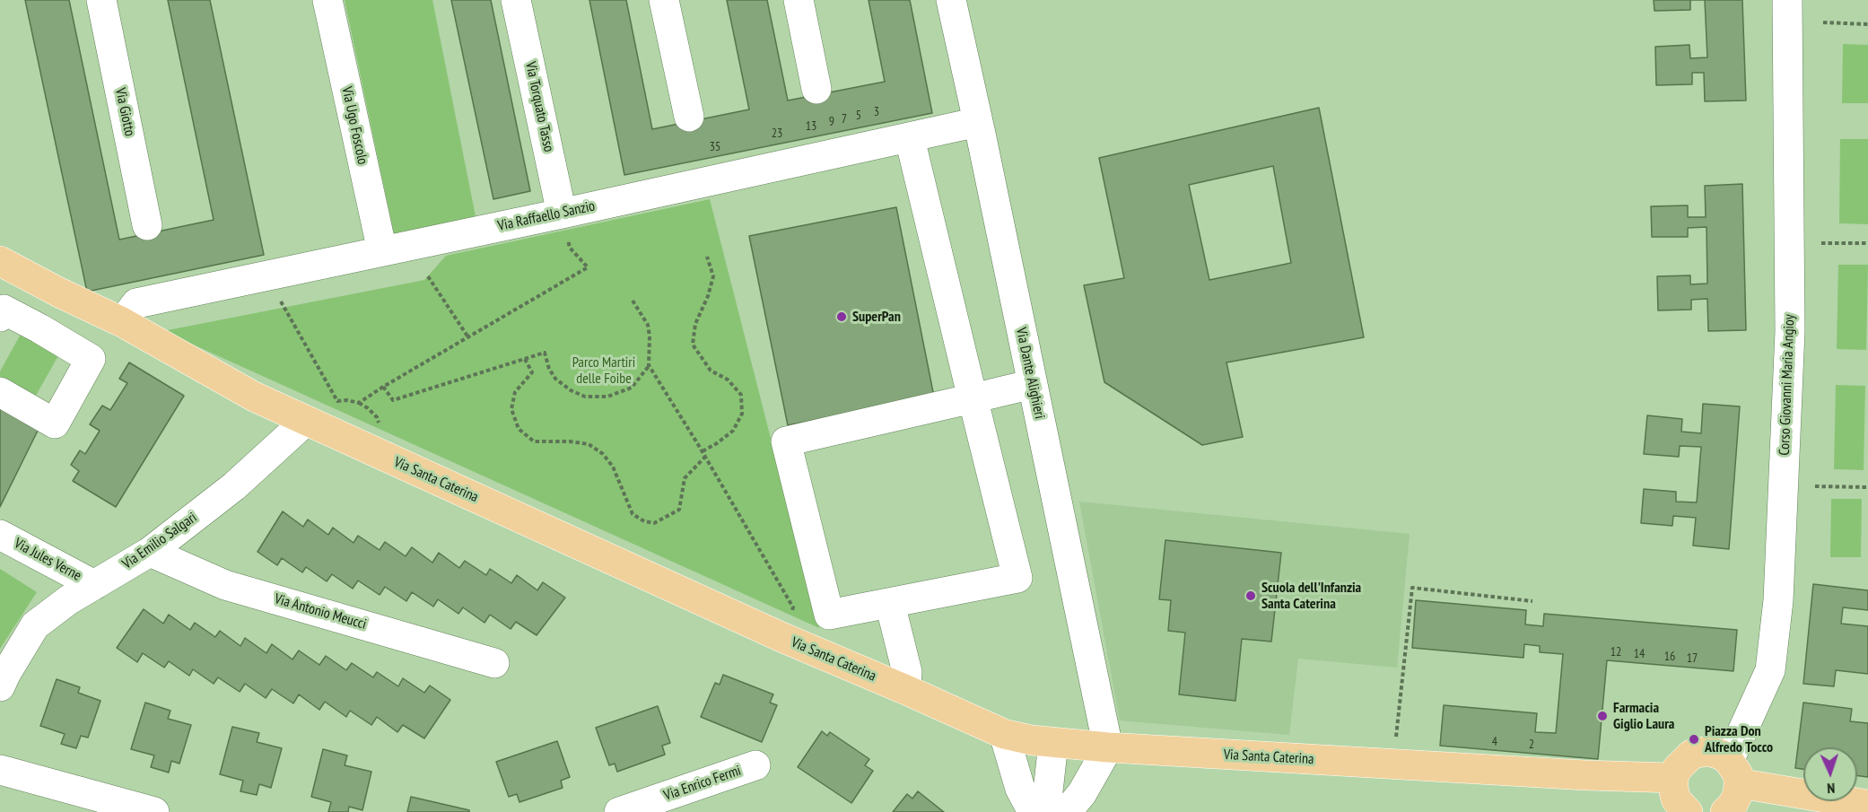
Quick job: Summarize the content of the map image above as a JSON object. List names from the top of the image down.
{
  "streets": {
    "main road": ["Via Santa Caterina"],
    "street": [
      "Via Torquato Tasso",
      "Via Giotto",
      "Via Ugo Foscolo",
      "Via Raffaello Sanzio",
      "Via Dante Alighieri",
      "Corso Giovanni Maria Angioy",
      "Via Emilio Salgari",
      "Via Jules Verne",
      "Via Antonio Meucci",
      "Via Enrico Fermi"
    ]
  },
  "crossings": [
    ["Via Torquato Tasso", "Via Raffaello Sanzio"],
    ["Via Ugo Foscolo", "Via Raffaello Sanzio"],
    ["Via Raffaello Sanzio", "Via Dante Alighieri"],
    ["Via Raffaello Sanzio", "Via Santa Caterina"],
    ["Via Dante Alighieri", "Via Santa Caterina"],
    ["Via Santa Caterina", "Via Emilio Salgari"],
    ["Via Emilio Salgari", "Via Jules Verne"],
    ["Via Emilio Salgari", "Via Antonio Meucci"]
  ],
  "parks": ["Parco Martiri delle Foibe"],
  "places": [
    "SuperPan",
    "Scuola dell'Infanzia Santa Caterina",
    "Farmacia Giglio Laura",
    "Piazza Don Alfredo Tocco"
  ],
  "house_numbers": [
    "3",
    "5",
    "7",
    "9",
    "13",
    "23",
    "35",
    "12",
    "14",
    "16",
    "17",
    "4",
    "2"
  ],
  "north": "bottom"
}
